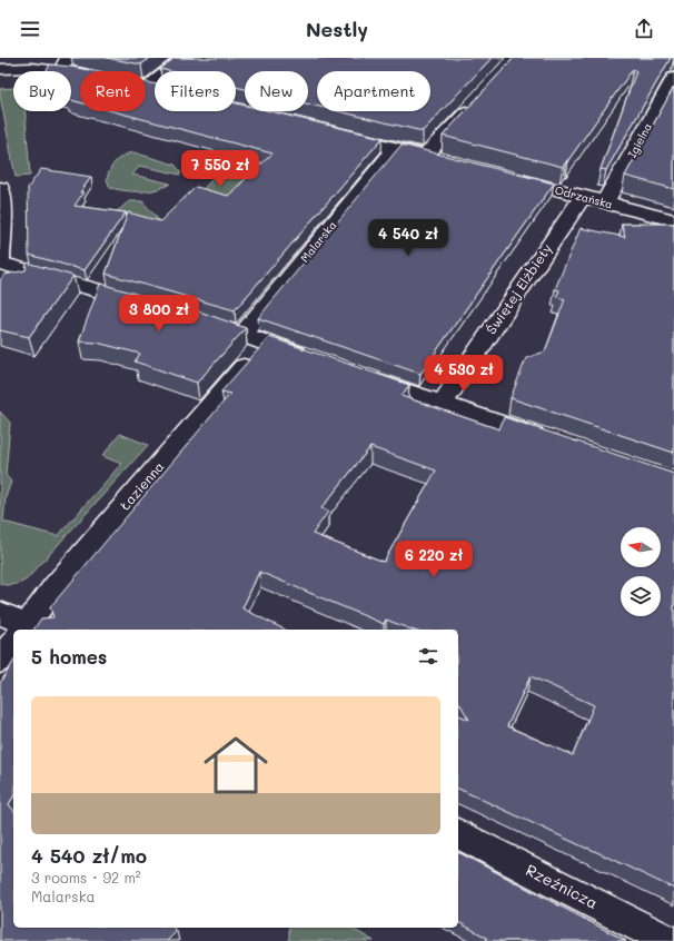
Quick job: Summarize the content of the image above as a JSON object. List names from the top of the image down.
{
  "streets": {
    "street": [
      "Igielna",
      "Odrzańska",
      "Malarska",
      "Świętej Elżbiety",
      "Łazienna",
      "Rzeźnicza"
    ]
  },
  "crossings": [
    ["Igielna", "Odrzańska"],
    ["Odrzańska", "Świętej Elżbiety"]
  ],
  "north": "left",
  "page": {
    "header": "Nestly",
    "chip": [
      "Buy",
      "Rent",
      "Filters",
      "New",
      "Apartment"
    ],
    "price": [
      "7 550 zł",
      "4 540 zł",
      "3 800 zł",
      "4 530 zł",
      "6 220 zł"
    ],
    "heading": "5 homes",
    "list": [
      {
        "name": "4 540 zł/mo",
        "note": "3 rooms · 92 m² · Malarska"
      }
    ]
  }
}
